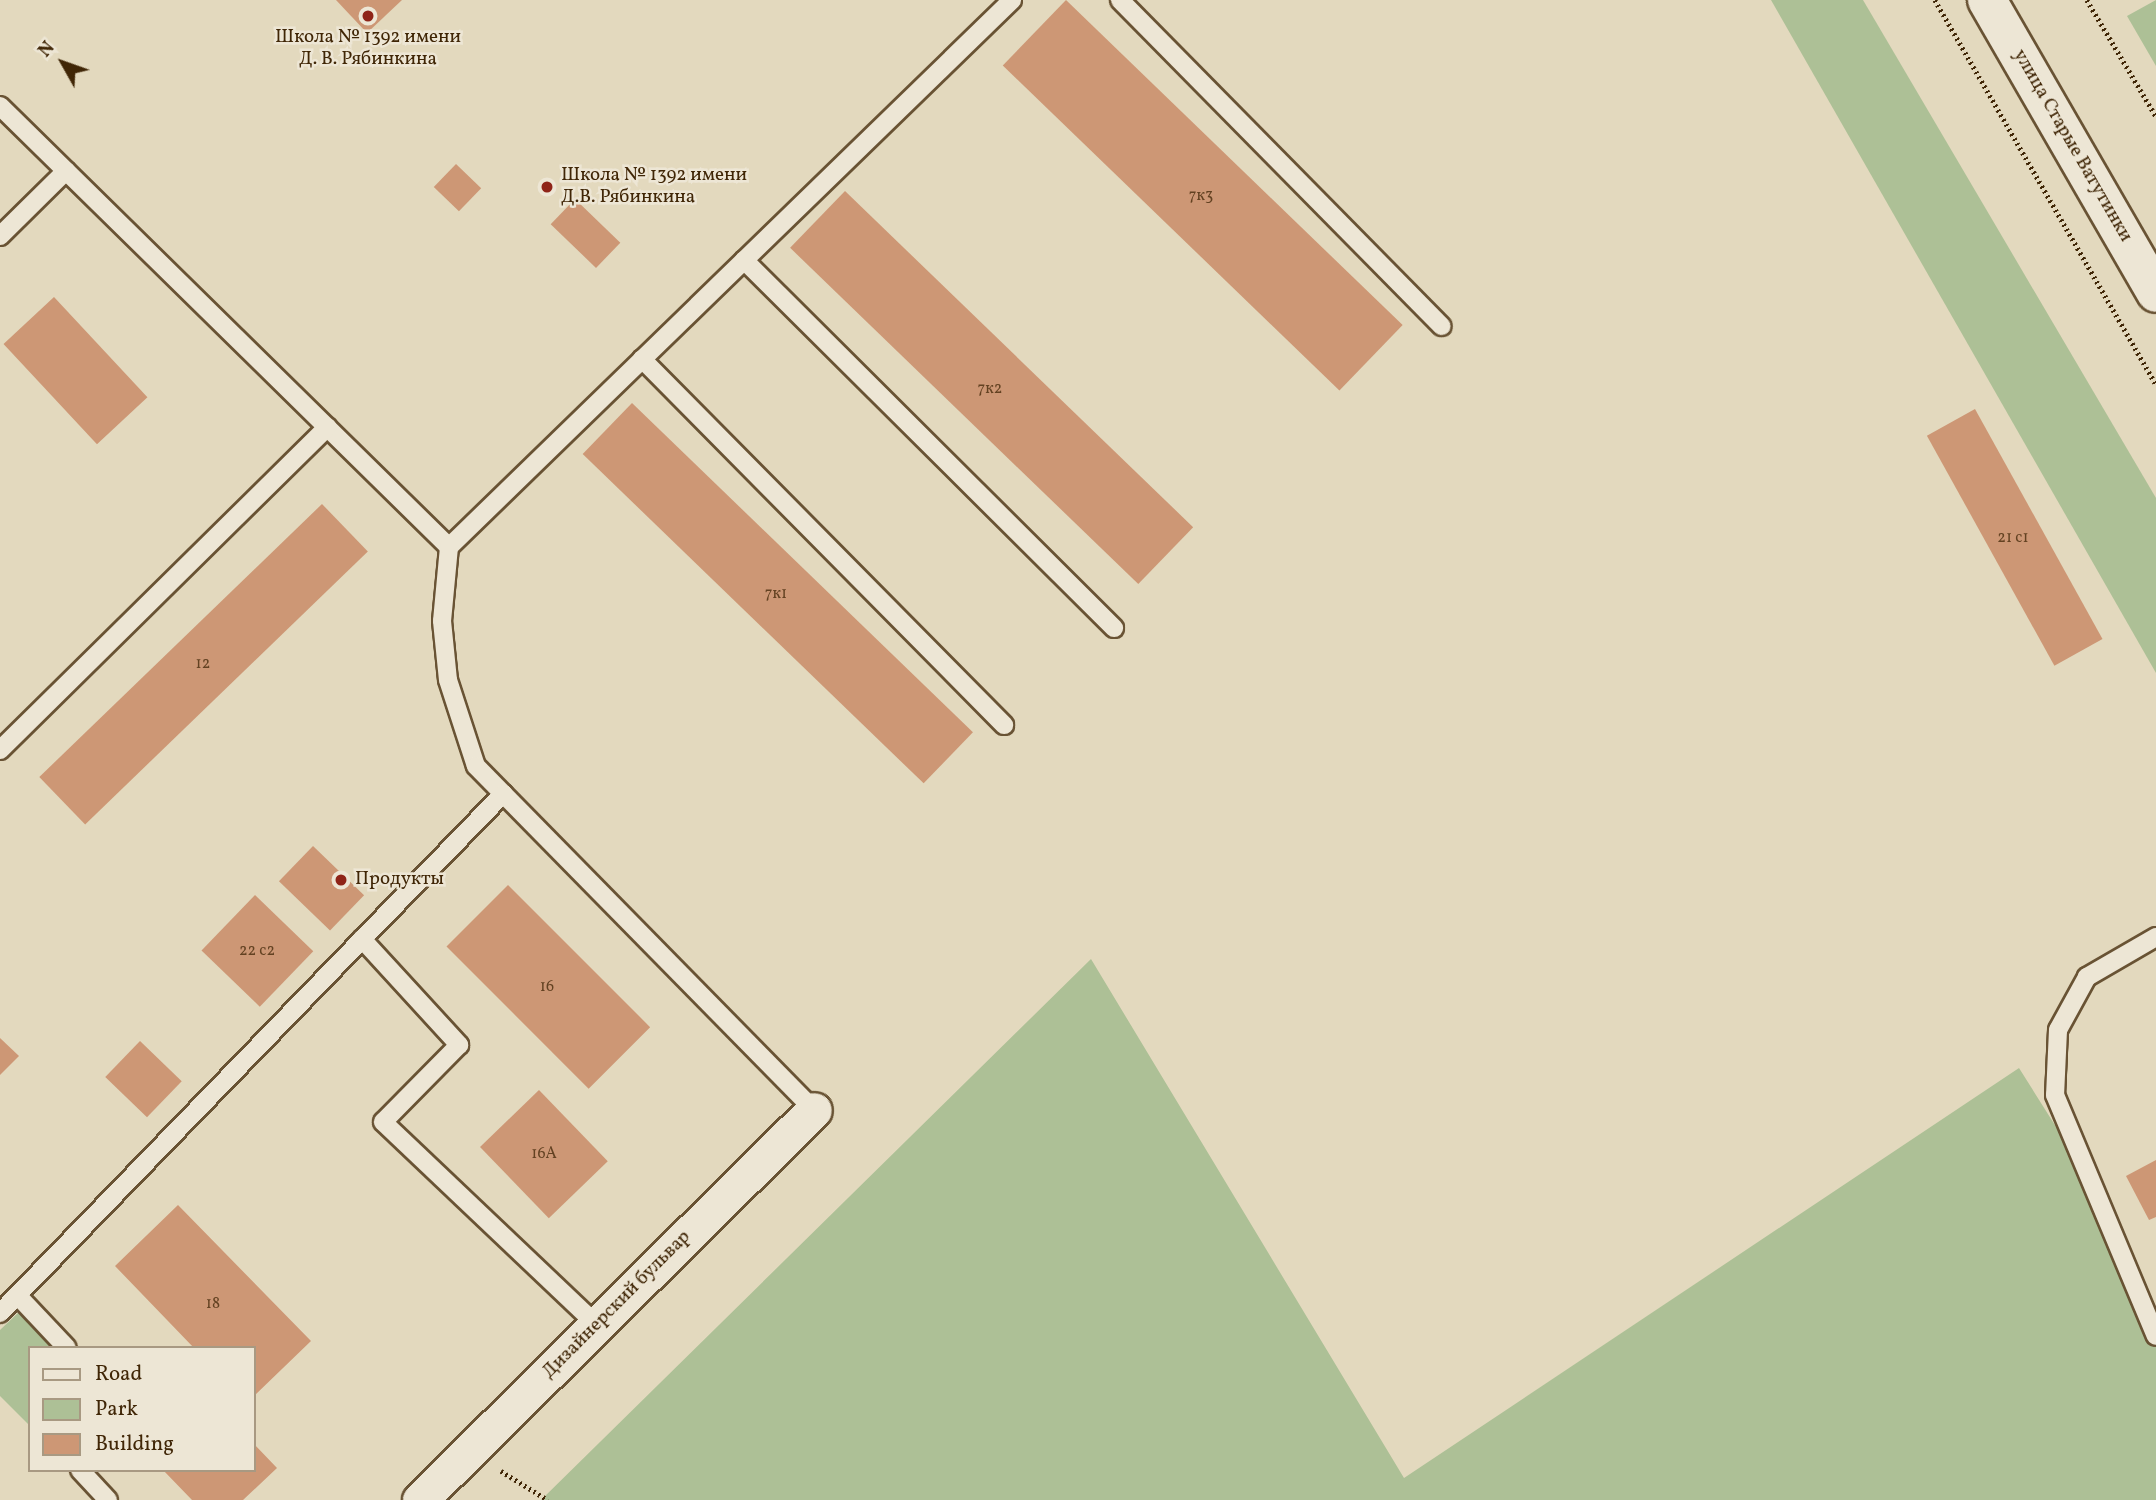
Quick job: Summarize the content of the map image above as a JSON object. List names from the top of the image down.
{
  "streets": {
    "main road": ["улица Старые Ватутинки"],
    "street": ["Дизайнерский бульвар"]
  },
  "places": ["Школа № 1392 имени Д. В. Рябинкина", "Школа № 1392 имени Д.В. Рябинкина", "Продукты"],
  "house_numbers": [
    "7к3",
    "7к2",
    "21 с1",
    "7к1",
    "12",
    "22 с2",
    "16",
    "16А",
    "18"
  ],
  "legend": ["Road", "Park", "Building"],
  "north": "top left"
}
